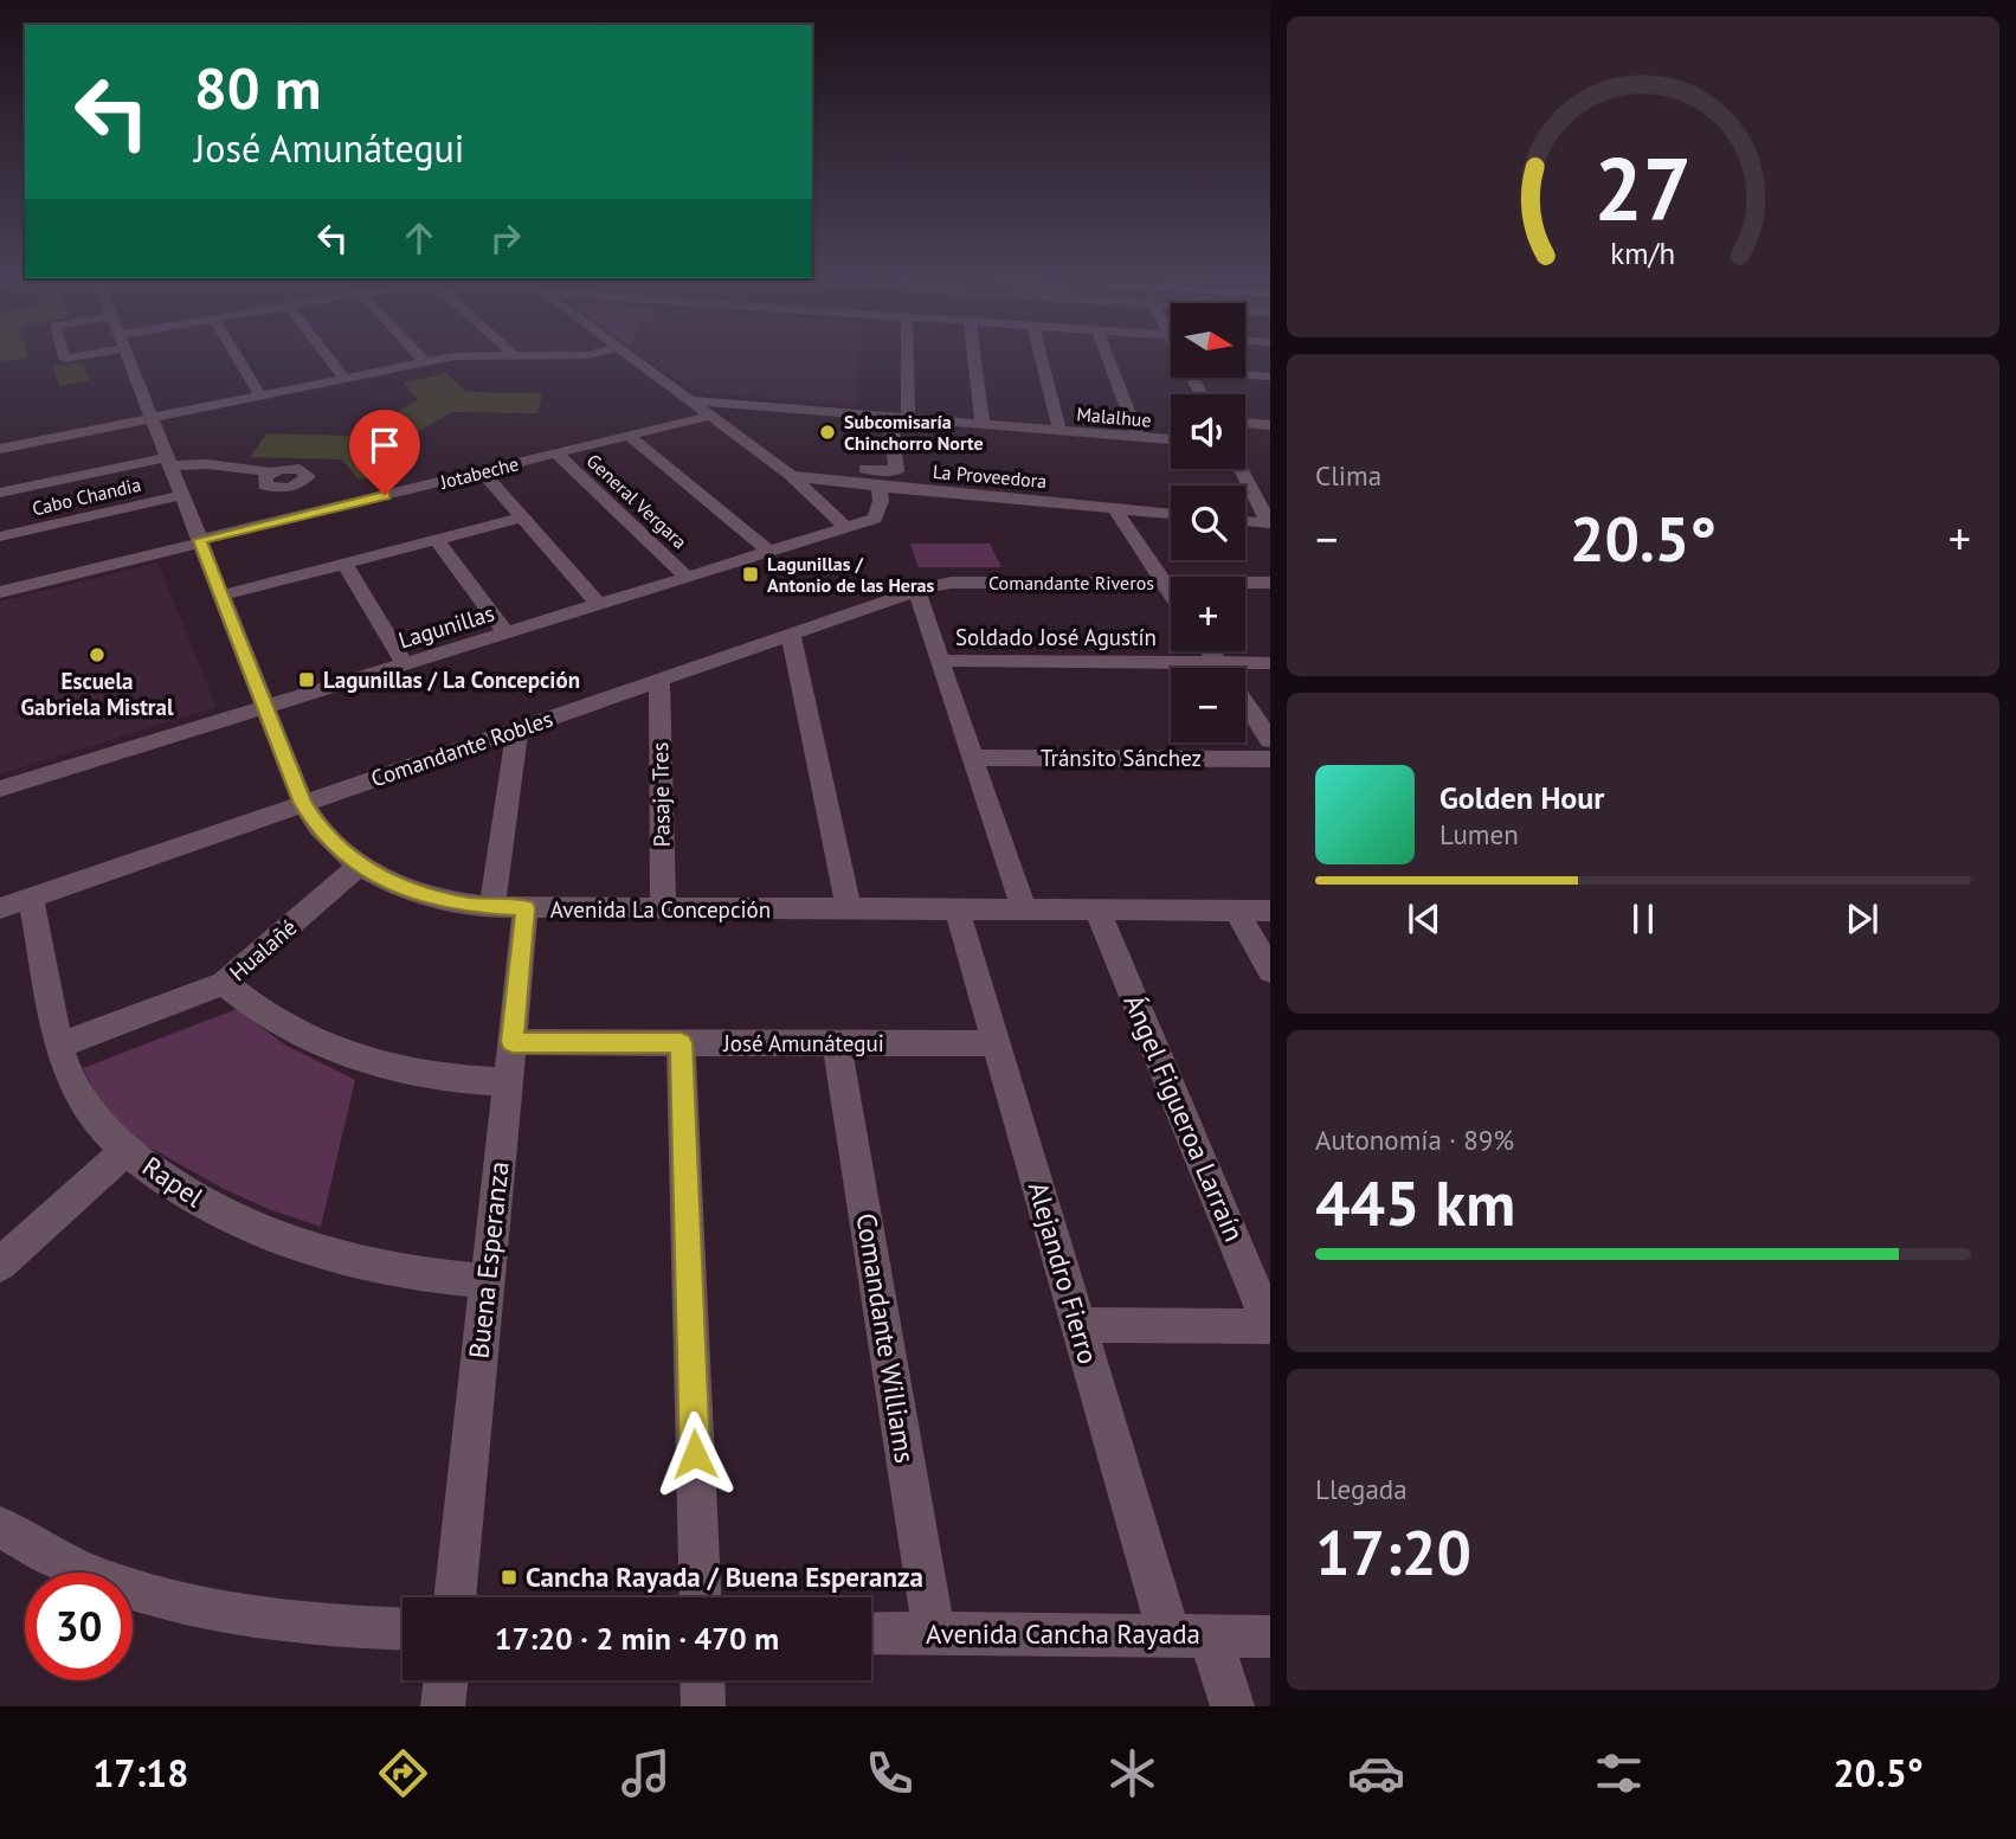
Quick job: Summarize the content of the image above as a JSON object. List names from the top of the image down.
{
  "streets": {
    "street": [
      "Malalhue",
      "Jotabeche",
      "La Proveedora",
      "Cabo Chandia",
      "General Vergara",
      "Comandante Riveros",
      "Lagunillas",
      "Soldado José Agustín",
      "Comandante Robles",
      "Tránsito Sánchez",
      "Pasaje Tres",
      "Avenida La Concepción",
      "Hualañé",
      "José Amunátegui",
      "Ángel Figueroa Larraín",
      "Rapel",
      "Buena Esperanza",
      "Alejandro Fierro",
      "Comandante Williams",
      "Avenida Cancha Rayada"
    ]
  },
  "crossings": [
    ["Jotabeche", "General Vergara"],
    ["Jotabeche", "Avenida La Concepción"],
    ["La Proveedora", "Lagunillas"],
    ["Cabo Chandia", "Avenida La Concepción"],
    ["General Vergara", "Lagunillas"],
    ["Comandante Riveros", "Comandante Robles"],
    ["Lagunillas", "Avenida La Concepción"],
    ["Comandante Robles", "Pasaje Tres"],
    ["Comandante Robles", "Avenida La Concepción"],
    ["Comandante Robles", "Rapel"],
    ["Comandante Robles", "Buena Esperanza"],
    ["Pasaje Tres", "Avenida La Concepción"],
    ["Avenida La Concepción", "Hualañé"],
    ["Avenida La Concepción", "Ángel Figueroa Larraín"],
    ["Avenida La Concepción", "Buena Esperanza"],
    ["Avenida La Concepción", "Alejandro Fierro"],
    ["Hualañé", "Rapel"],
    ["José Amunátegui", "Buena Esperanza"],
    ["José Amunátegui", "Alejandro Fierro"],
    ["José Amunátegui", "Comandante Williams"],
    ["Rapel", "Buena Esperanza"],
    ["Alejandro Fierro", "Avenida Cancha Rayada"],
    ["Comandante Williams", "Avenida Cancha Rayada"]
  ],
  "places": {
    "other": ["Subcomisaría Chinchorro Norte", "Escuela Gabriela Mistral"],
    "transit": ["Lagunillas / Antonio de las Heras", "Lagunillas / La Concepción", "Cancha Rayada / Buena Esperanza"]
  },
  "north": "right",
  "page": {
    "turn": ["80 m", "José Amunátegui"],
    "map_buttons": ["+", "−"],
    "tile": [
      "Clima",
      ["Autonomía · 89%", "445 km"],
      ["Llegada", "17:20"]
    ],
    "heat": ["−", "20.5°", "+"],
    "song": ["Golden Hour", "Lumen"],
    "limit": "30",
    "trip": "17:20 · 2 min · 470 m",
    "tabs": ["17:18", "20.5°"],
    "gauge": ["27", "km/h"]
  }
}
